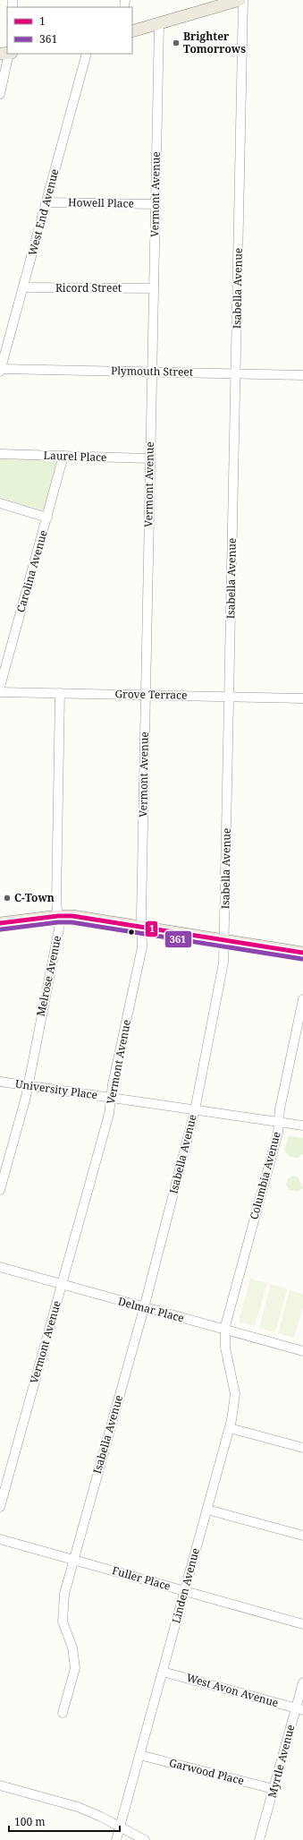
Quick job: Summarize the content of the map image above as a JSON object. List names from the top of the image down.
{
  "streets": {
    "street": [
      "Vermont Avenue",
      "Howell Place",
      "West End Avenue",
      "Ricord Street",
      "Isabella Avenue",
      "Plymouth Street",
      "Laurel Place",
      "Carolina Avenue",
      "Grove Terrace",
      "Melrose Avenue",
      "University Place",
      "Columbia Avenue",
      "Delmar Place",
      "Fuller Place",
      "Linden Avenue",
      "West Avon Avenue",
      "Myrtle Avenue",
      "Garwood Place"
    ]
  },
  "crossings": [
    ["Vermont Avenue", "Howell Place"],
    ["Vermont Avenue", "Ricord Street"],
    ["Vermont Avenue", "Plymouth Street"],
    ["Vermont Avenue", "Laurel Place"],
    ["Vermont Avenue", "Grove Terrace"],
    ["Vermont Avenue", "University Place"],
    ["Vermont Avenue", "Delmar Place"],
    ["Howell Place", "West End Avenue"],
    ["West End Avenue", "Ricord Street"],
    ["West End Avenue", "Plymouth Street"],
    ["Isabella Avenue", "Plymouth Street"],
    ["Isabella Avenue", "Grove Terrace"],
    ["Isabella Avenue", "University Place"],
    ["Isabella Avenue", "Delmar Place"],
    ["Isabella Avenue", "Fuller Place"],
    ["Laurel Place", "Carolina Avenue"],
    ["Grove Terrace", "Melrose Avenue"],
    ["Melrose Avenue", "University Place"],
    ["University Place", "Columbia Avenue"],
    ["Columbia Avenue", "Delmar Place"],
    ["Columbia Avenue", "Linden Avenue"],
    ["Delmar Place", "Linden Avenue"],
    ["Fuller Place", "Linden Avenue"],
    ["Linden Avenue", "West Avon Avenue"],
    ["Linden Avenue", "Garwood Place"],
    ["West Avon Avenue", "Myrtle Avenue"],
    ["Myrtle Avenue", "Garwood Place"]
  ],
  "places": ["Brighter Tomorrows", "C-Town"],
  "lines": ["transit line 1", "transit line 361"],
  "legend": ["1", "361"],
  "scale_bar": "100 m"
}
